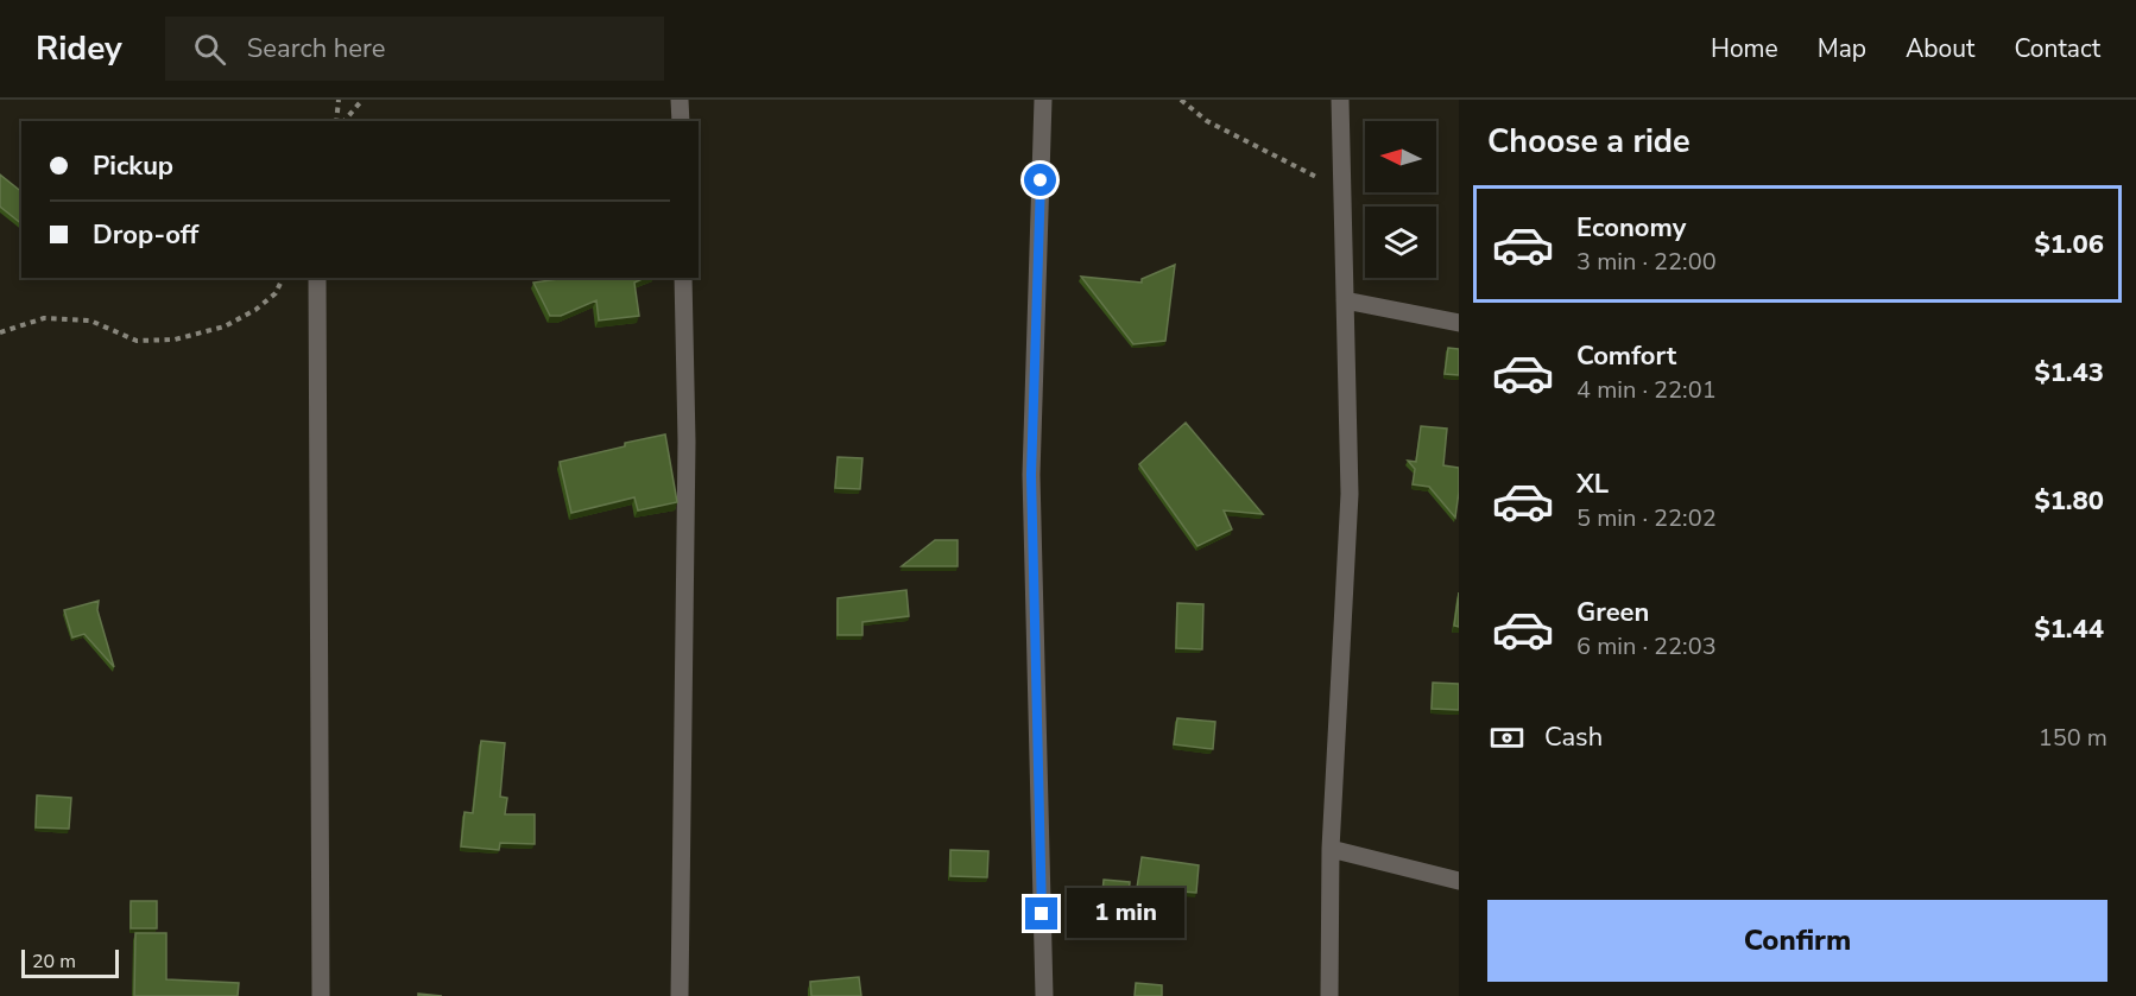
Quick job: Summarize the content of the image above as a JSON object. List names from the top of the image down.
{
  "scale_bar": "20 m",
  "north": "left",
  "page": {
    "header": "Ridey",
    "search": "Search here",
    "nav": [
      "Home",
      "Map",
      "About",
      "Contact"
    ],
    "heading": "Choose a ride",
    "banner": ["Pickup", "Drop-off"],
    "list": [
      {
        "name": "Economy",
        "note": "3 min · 22:00",
        "value": "$1.06"
      },
      {
        "name": "Comfort",
        "note": "4 min · 22:01",
        "value": "$1.43"
      },
      {
        "name": "XL",
        "note": "5 min · 22:02",
        "value": "$1.80"
      },
      {
        "name": "Green",
        "note": "6 min · 22:03",
        "value": "$1.44"
      }
    ],
    "pay": ["Cash", "150 m"],
    "buttons": "Confirm",
    "bubble": "1 min",
    "scale": "20 m"
  }
}
